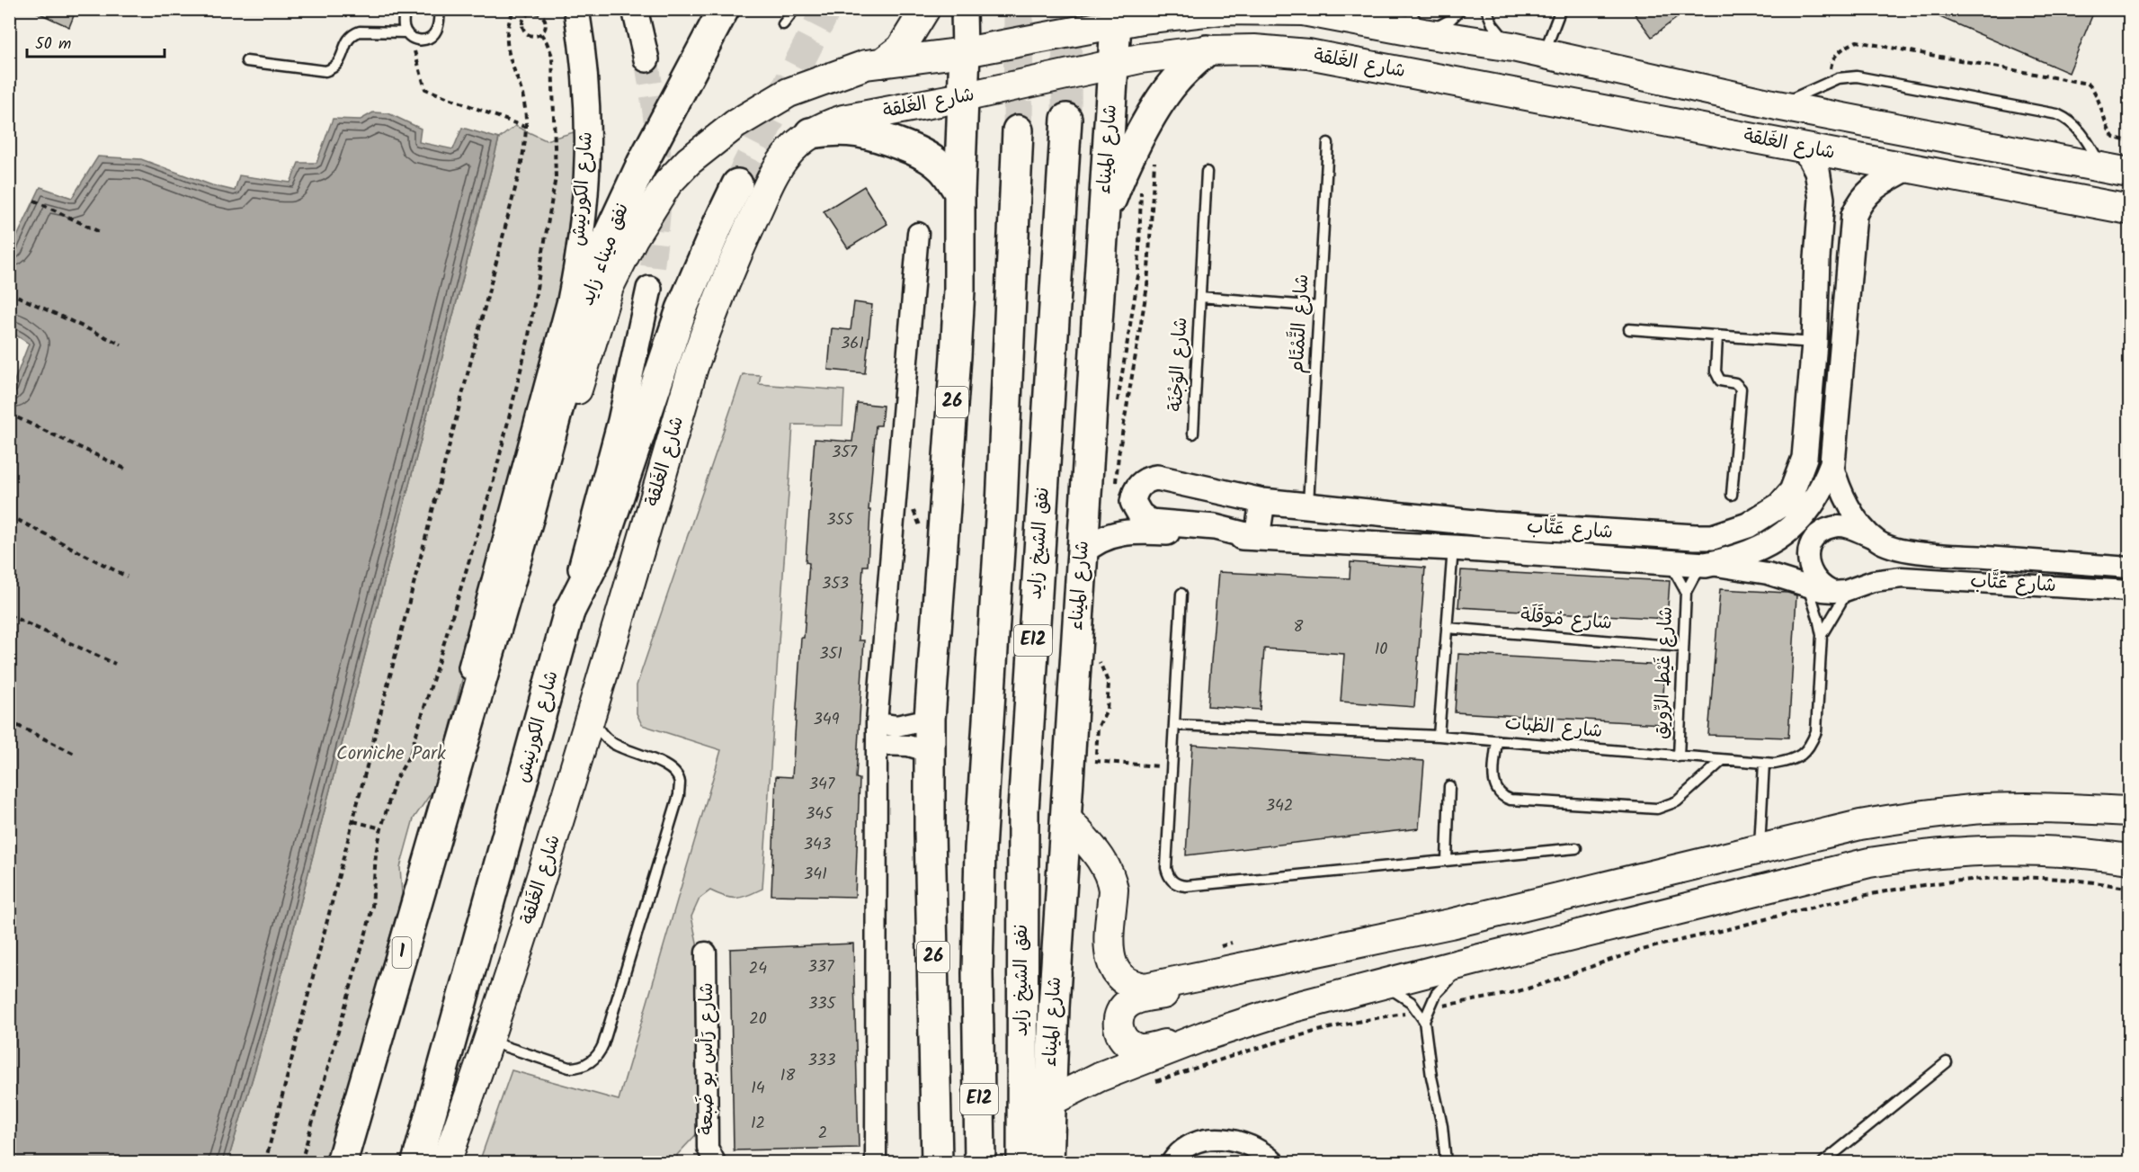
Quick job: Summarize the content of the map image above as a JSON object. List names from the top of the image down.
{
  "streets": {
    "main road": [
      "شارع الغَلقة",
      "شارع الميناء",
      "شارع الكورنيش",
      "نفق ميناء زايد",
      "26",
      "نفق الشيخ زايد",
      "E12",
      "1"
    ],
    "street": ["شارع عَتَّاب", "شارع رَأس بو ضَبعة"],
    "lane": [
      "شارع التَّمْتَام",
      "شارع الوَجْنَة",
      "شارع مُوقَلَة",
      "شارع غَيْط الرِّويق",
      "شارع الظبات"
    ]
  },
  "crossings": [
    ["شارع الغَلقة", "شارع الميناء"],
    ["شارع الغَلقة", "شارع الكورنيش"],
    ["شارع الغَلقة", "نفق ميناء زايد"],
    ["شارع الغَلقة", "26"],
    ["شارع الغَلقة", "شارع عَتَّاب"],
    ["شارع الميناء", "شارع عَتَّاب"],
    ["شارع الكورنيش", "نفق ميناء زايد"],
    ["شارع التَّمْتَام", "شارع الوَجْنَة"],
    ["شارع التَّمْتَام", "شارع عَتَّاب"],
    ["شارع عَتَّاب", "شارع غَيْط الرِّويق"],
    ["شارع عَتَّاب", "شارع الظبات"],
    ["شارع مُوقَلَة", "شارع غَيْط الرِّويق"],
    ["شارع غَيْط الرِّويق", "شارع الظبات"]
  ],
  "parks": ["Corniche Park"],
  "house_numbers": [
    "361",
    "357",
    "355",
    "353",
    "8",
    "10",
    "351",
    "349",
    "347",
    "342",
    "345",
    "343",
    "341",
    "337",
    "24",
    "335",
    "20",
    "333",
    "18",
    "14",
    "12",
    "2"
  ],
  "scale_bar": "50 m"
}
